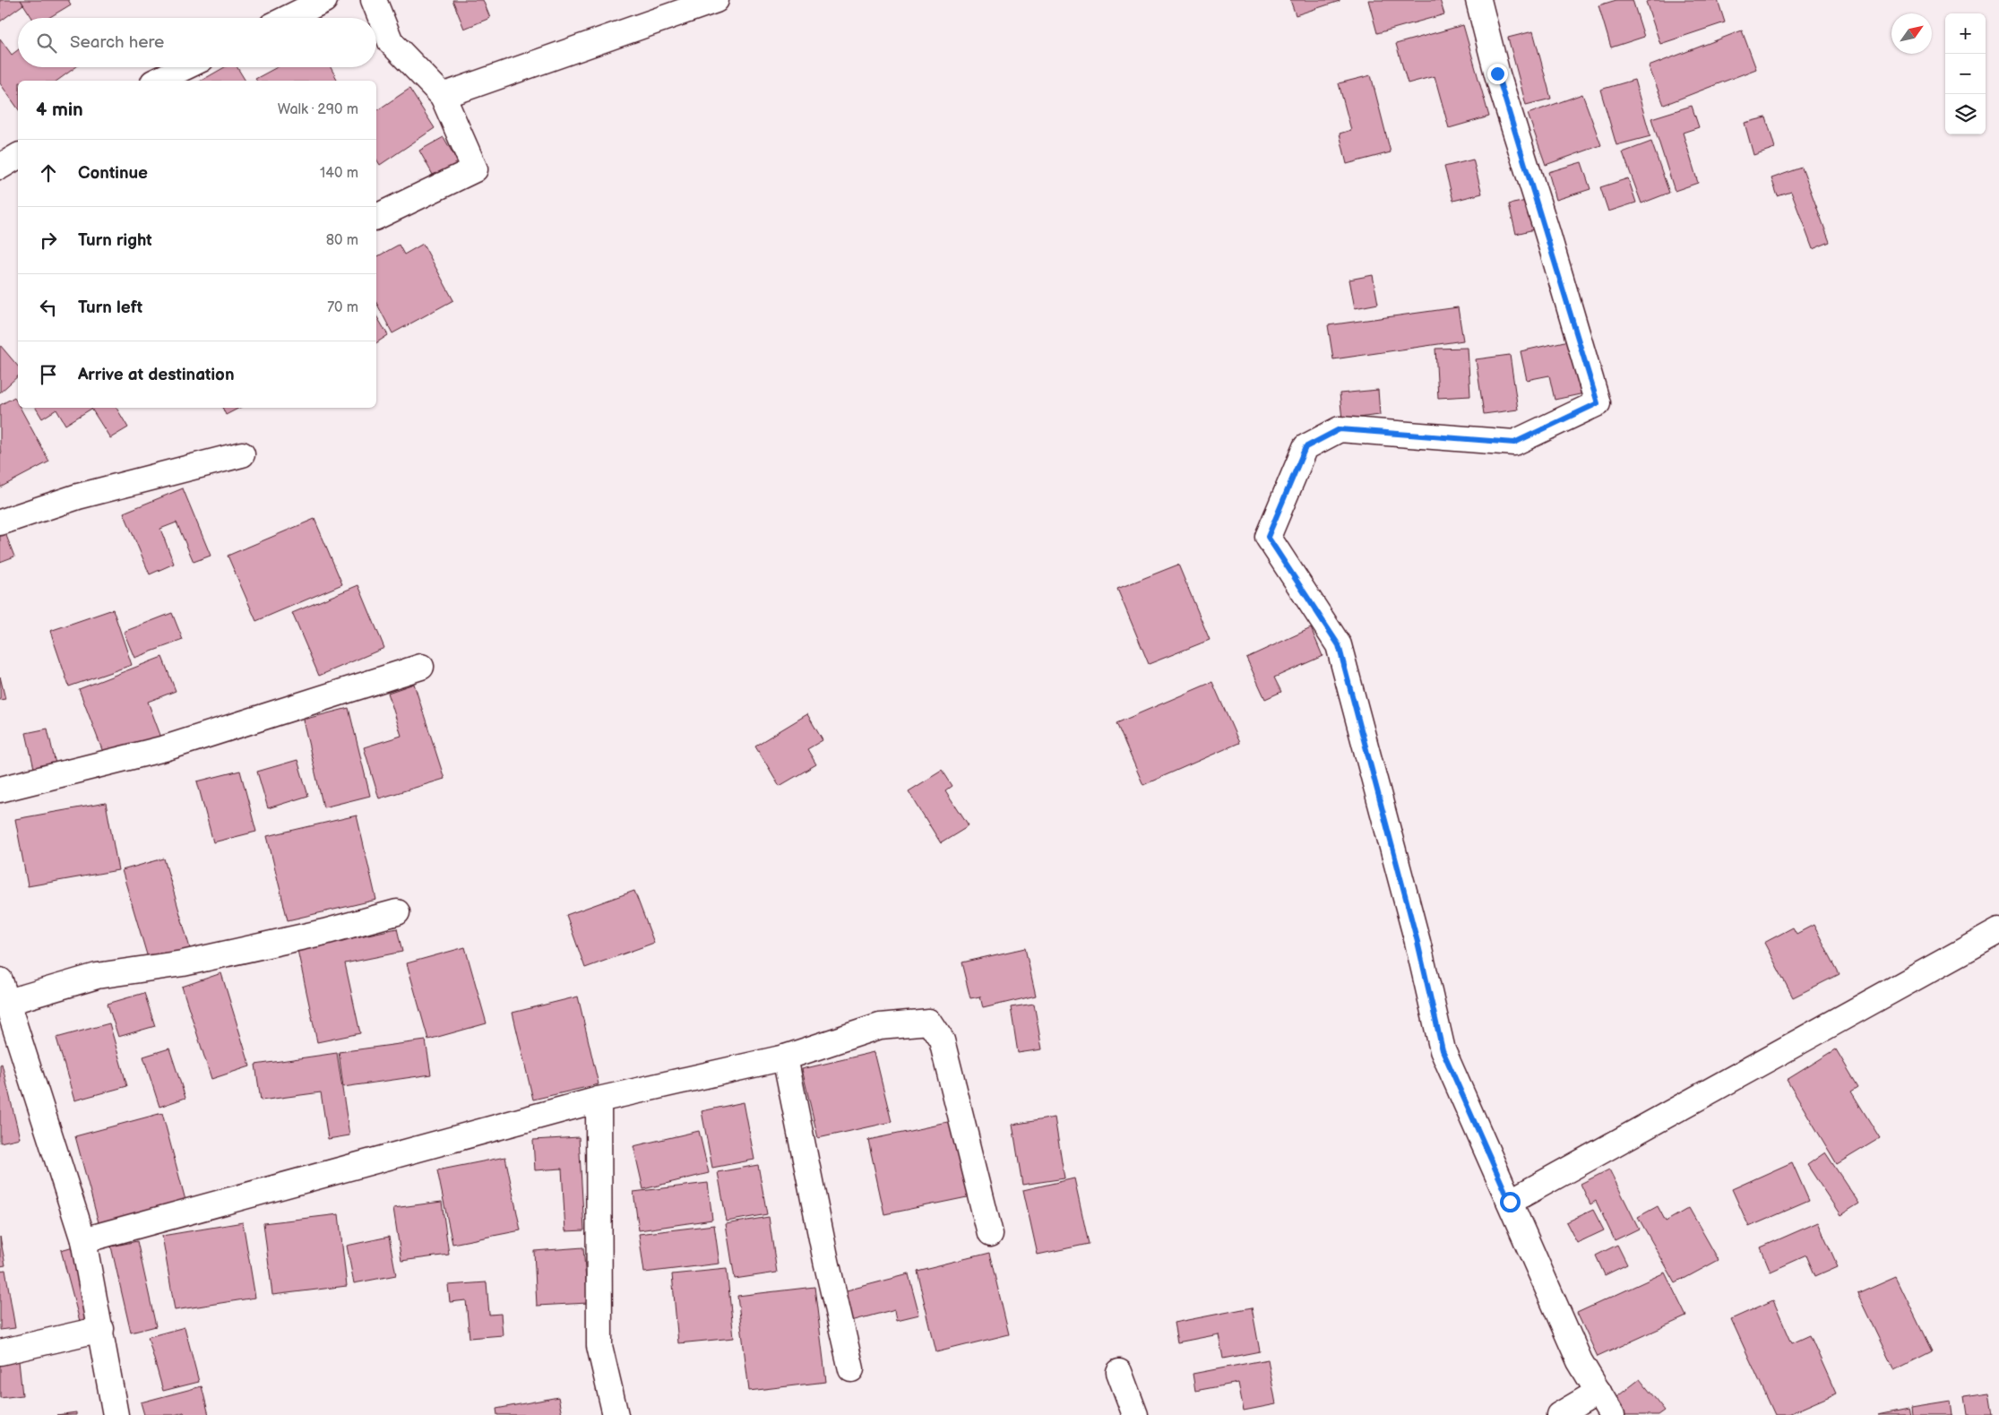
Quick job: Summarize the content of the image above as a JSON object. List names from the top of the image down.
{
  "north": "top right",
  "page": {
    "map_buttons": ["+", "−"],
    "search": "Search here",
    "heading": ["4 min", "Walk · 290 m"],
    "list": [
      ["Continue", "140 m"],
      ["Turn right", "80 m"],
      ["Turn left", "70 m"],
      "Arrive at destination"
    ]
  }
}
